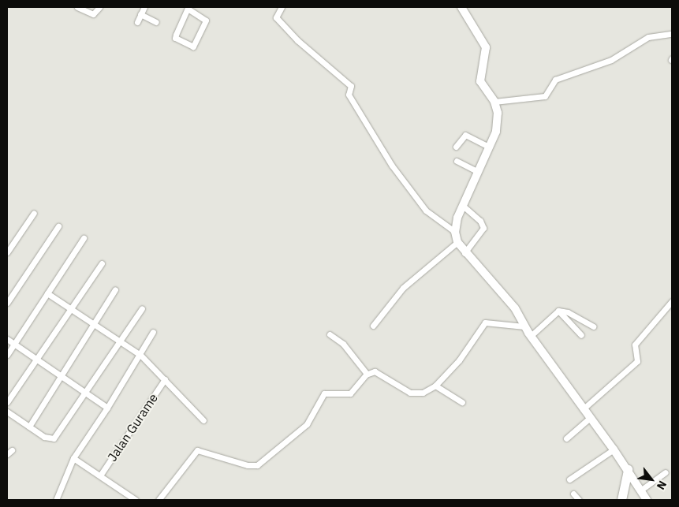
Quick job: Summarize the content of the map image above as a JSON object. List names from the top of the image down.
{
  "streets": {
    "street": ["Jalan Gurame"]
  },
  "north": "bottom right"
}
